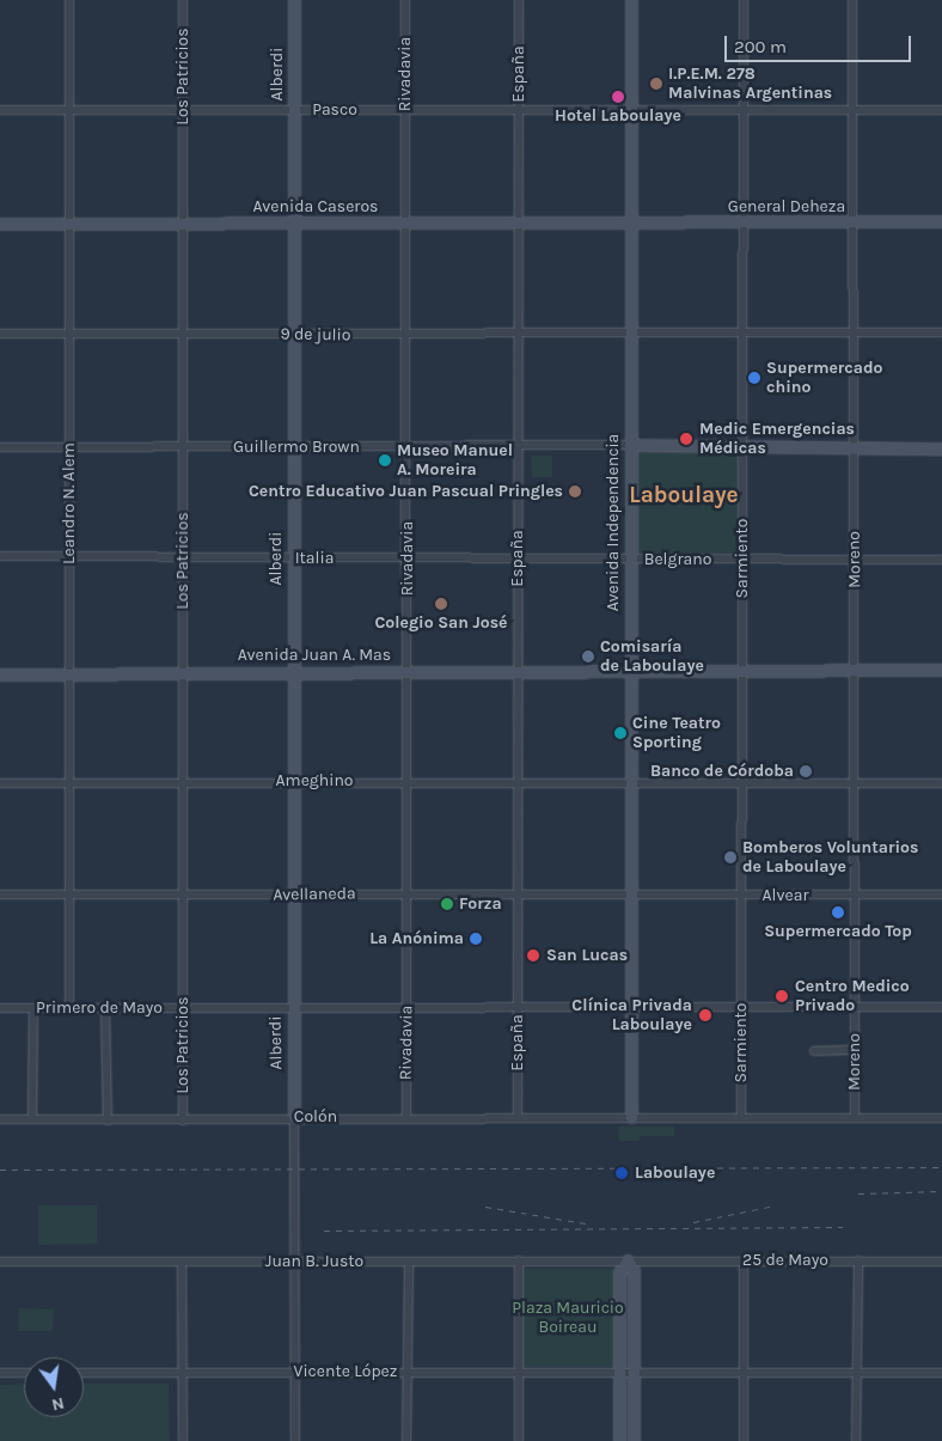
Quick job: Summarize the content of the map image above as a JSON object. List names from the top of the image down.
{
  "streets": {
    "main road": [
      "Alberdi",
      "Avenida Caseros",
      "General Deheza",
      "Avenida Independencia",
      "Avenida Juan A. Mas"
    ],
    "street": [
      "Rivadavia",
      "España",
      "Los Patricios",
      "Pasco",
      "9 de julio",
      "Guillermo Brown",
      "Leandro N. Alem",
      "Italia",
      "Sarmiento",
      "Belgrano",
      "Moreno",
      "Ameghino",
      "Avellaneda",
      "Alvear",
      "Primero de Mayo",
      "Colón",
      "25 de Mayo",
      "Juan B. Justo",
      "Vicente López"
    ]
  },
  "crossings": [
    ["Alberdi", "Pasco"],
    ["Alberdi", "Avenida Caseros"],
    ["Alberdi", "9 de julio"],
    ["Alberdi", "Guillermo Brown"],
    ["Alberdi", "Italia"],
    ["Alberdi", "Avenida Juan A. Mas"],
    ["Alberdi", "Ameghino"],
    ["Alberdi", "Avellaneda"],
    ["Alberdi", "Primero de Mayo"],
    ["Alberdi", "Colón"],
    ["Rivadavia", "Pasco"],
    ["Rivadavia", "Avenida Caseros"],
    ["Rivadavia", "9 de julio"],
    ["Rivadavia", "Guillermo Brown"],
    ["Rivadavia", "Italia"],
    ["Rivadavia", "Avenida Juan A. Mas"],
    ["Rivadavia", "Ameghino"],
    ["Rivadavia", "Avellaneda"],
    ["Rivadavia", "Primero de Mayo"],
    ["Rivadavia", "Colón"],
    ["España", "Pasco"],
    ["España", "Avenida Caseros"],
    ["España", "9 de julio"],
    ["España", "Guillermo Brown"],
    ["España", "Italia"],
    ["España", "Avenida Juan A. Mas"],
    ["España", "Ameghino"],
    ["España", "Avellaneda"],
    ["España", "Primero de Mayo"],
    ["España", "Colón"],
    ["Los Patricios", "Pasco"],
    ["Los Patricios", "Avenida Caseros"],
    ["Los Patricios", "9 de julio"],
    ["Los Patricios", "Guillermo Brown"],
    ["Los Patricios", "Italia"],
    ["Los Patricios", "Avenida Juan A. Mas"],
    ["Los Patricios", "Ameghino"],
    ["Los Patricios", "Avellaneda"],
    ["Los Patricios", "Primero de Mayo"],
    ["Los Patricios", "Colón"],
    ["Pasco", "Leandro N. Alem"],
    ["Pasco", "Avenida Independencia"],
    ["Pasco", "Sarmiento"],
    ["Pasco", "Moreno"],
    ["Avenida Caseros", "General Deheza"],
    ["Avenida Caseros", "Leandro N. Alem"],
    ["Avenida Caseros", "Avenida Independencia"],
    ["General Deheza", "Avenida Independencia"],
    ["General Deheza", "Sarmiento"],
    ["General Deheza", "Moreno"],
    ["9 de julio", "Leandro N. Alem"],
    ["9 de julio", "Avenida Independencia"],
    ["9 de julio", "Sarmiento"],
    ["9 de julio", "Moreno"],
    ["Guillermo Brown", "Leandro N. Alem"],
    ["Guillermo Brown", "Avenida Independencia"],
    ["Leandro N. Alem", "Italia"],
    ["Leandro N. Alem", "Avenida Juan A. Mas"],
    ["Leandro N. Alem", "Ameghino"],
    ["Leandro N. Alem", "Avellaneda"],
    ["Leandro N. Alem", "Primero de Mayo"],
    ["Avenida Independencia", "Italia"],
    ["Avenida Independencia", "Belgrano"],
    ["Avenida Independencia", "Avenida Juan A. Mas"],
    ["Avenida Independencia", "Ameghino"],
    ["Avenida Independencia", "Avellaneda"],
    ["Avenida Independencia", "Alvear"],
    ["Avenida Independencia", "Primero de Mayo"],
    ["Avenida Independencia", "Colón"],
    ["Italia", "Belgrano"],
    ["Sarmiento", "Belgrano"],
    ["Sarmiento", "Avenida Juan A. Mas"],
    ["Sarmiento", "Ameghino"],
    ["Sarmiento", "Alvear"],
    ["Sarmiento", "Primero de Mayo"],
    ["Sarmiento", "Colón"],
    ["Belgrano", "Moreno"],
    ["Moreno", "Avenida Juan A. Mas"],
    ["Moreno", "Ameghino"],
    ["Moreno", "Alvear"],
    ["Moreno", "Primero de Mayo"],
    ["Moreno", "Colón"],
    ["Avellaneda", "Alvear"],
    ["25 de Mayo", "Juan B. Justo"]
  ],
  "districts": ["Laboulaye"],
  "parks": ["Plaza Mauricio Boireau"],
  "places": [
    "I.P.E.M. 278 Malvinas Argentinas",
    "Hotel Laboulaye",
    "Supermercado chino",
    "Medic Emergencias Médicas",
    "Museo Manuel A. Moreira",
    "Centro Educativo Juan Pascual Pringles",
    "Colegio San José",
    "Comisaría de Laboulaye",
    "Cine Teatro Sporting",
    "Banco de Córdoba",
    "Bomberos Voluntarios de Laboulaye",
    "Forza",
    "Supermercado Top",
    "La Anónima",
    "San Lucas",
    "Centro Medico Privado",
    "Clínica Privada Laboulaye",
    "Laboulaye"
  ],
  "scale_bar": "200 m",
  "north": "bottom"
}
